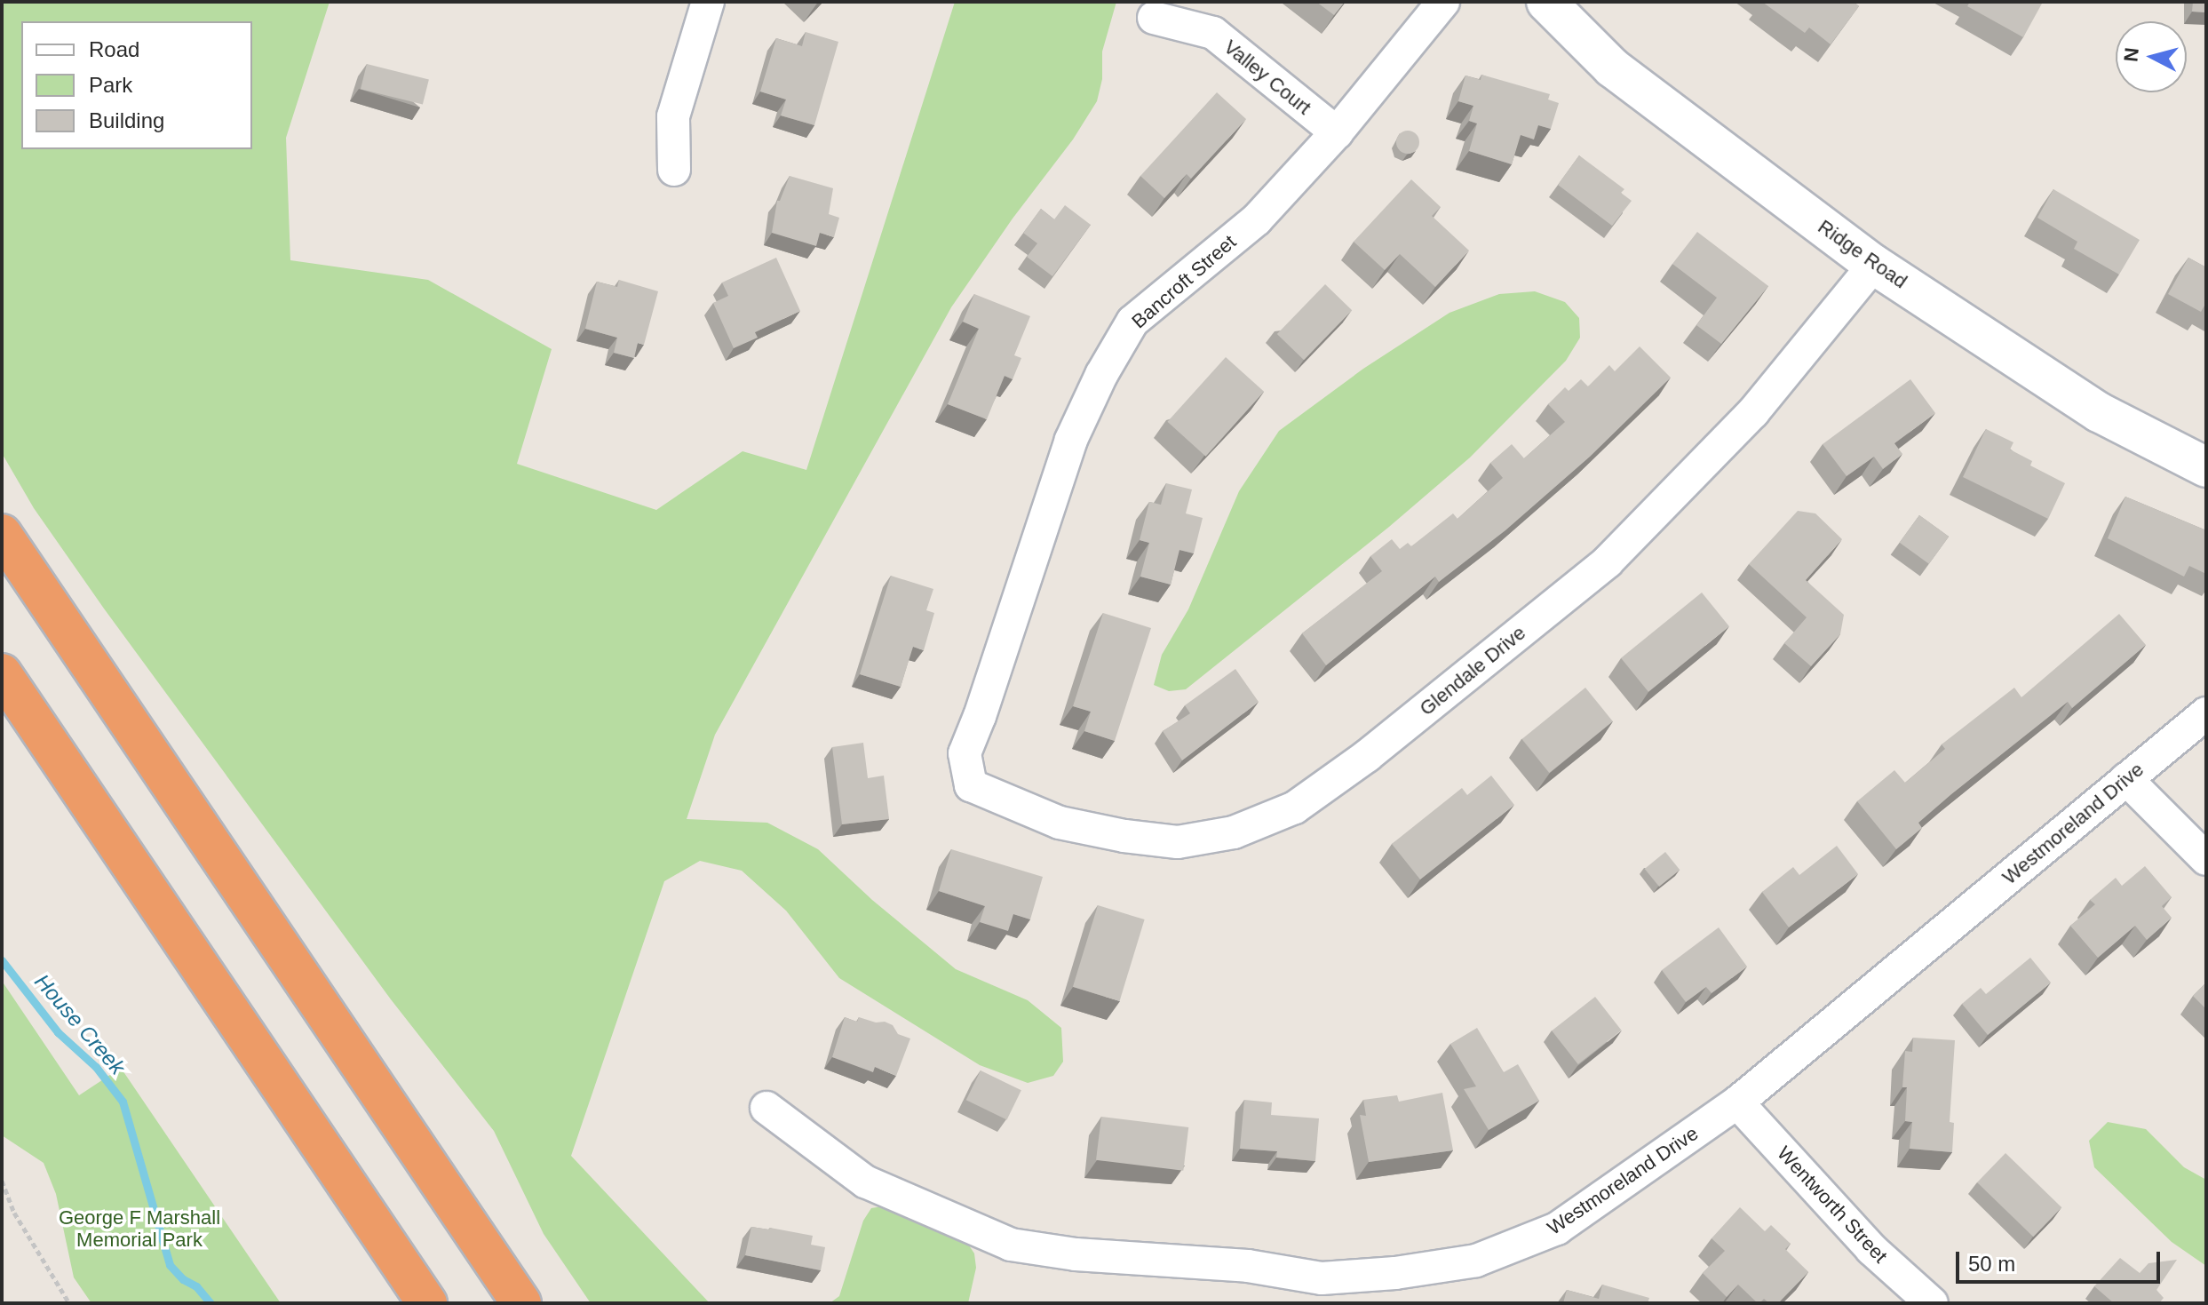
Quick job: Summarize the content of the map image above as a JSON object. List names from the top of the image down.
{
  "streets": {
    "street": [
      "Valley Court",
      "Ridge Road",
      "Bancroft Street",
      "Glendale Drive",
      "Westmoreland Drive",
      "Wentworth Street"
    ]
  },
  "crossings": [
    ["Valley Court", "Bancroft Street"],
    ["Ridge Road", "Glendale Drive"],
    ["Bancroft Street", "Glendale Drive"],
    ["Westmoreland Drive", "Wentworth Street"]
  ],
  "water": ["House Creek"],
  "parks": ["George F Marshall Memorial Park"],
  "legend": ["Road", "Park", "Building"],
  "scale_bar": "50 m",
  "north": "left"
}
